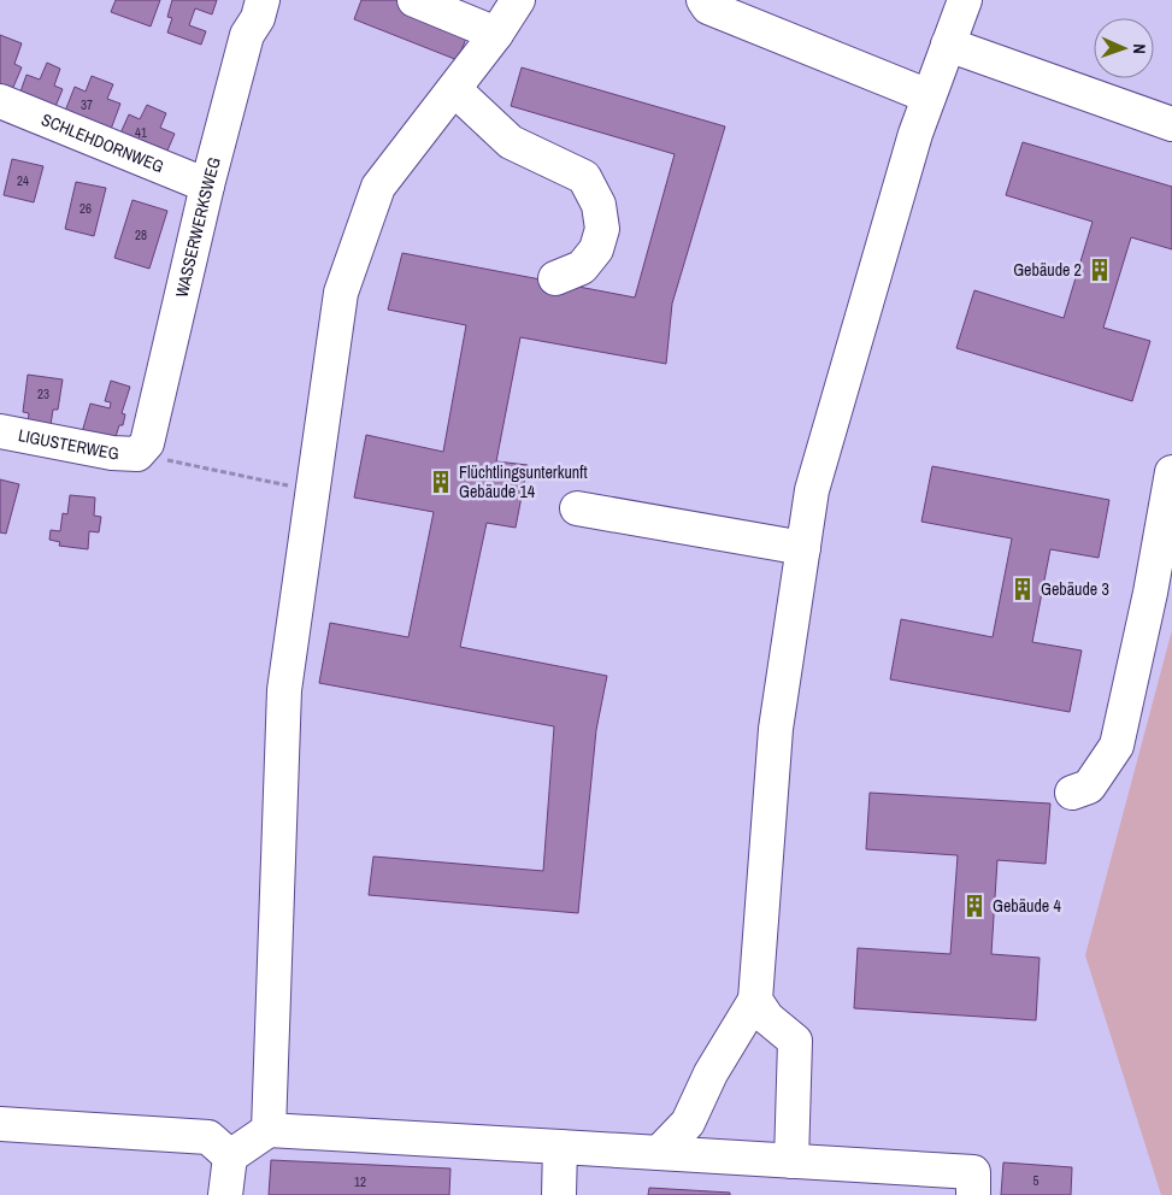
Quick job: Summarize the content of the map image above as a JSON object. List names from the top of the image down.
{
  "streets": {
    "street": ["SCHLEHDORNWEG", "WASSERWERKSWEG", "LIGUSTERWEG"]
  },
  "crossings": [
    ["SCHLEHDORNWEG", "WASSERWERKSWEG"],
    ["WASSERWERKSWEG", "LIGUSTERWEG"]
  ],
  "places": {
    "building": [
      "Gebäude 2",
      "Flüchtlingsunterkunft Gebäude 14",
      "Gebäude 3",
      "Gebäude 4"
    ]
  },
  "house_numbers": [
    "37",
    "41",
    "24",
    "26",
    "28",
    "23",
    "5",
    "12"
  ],
  "north": "right"
}
